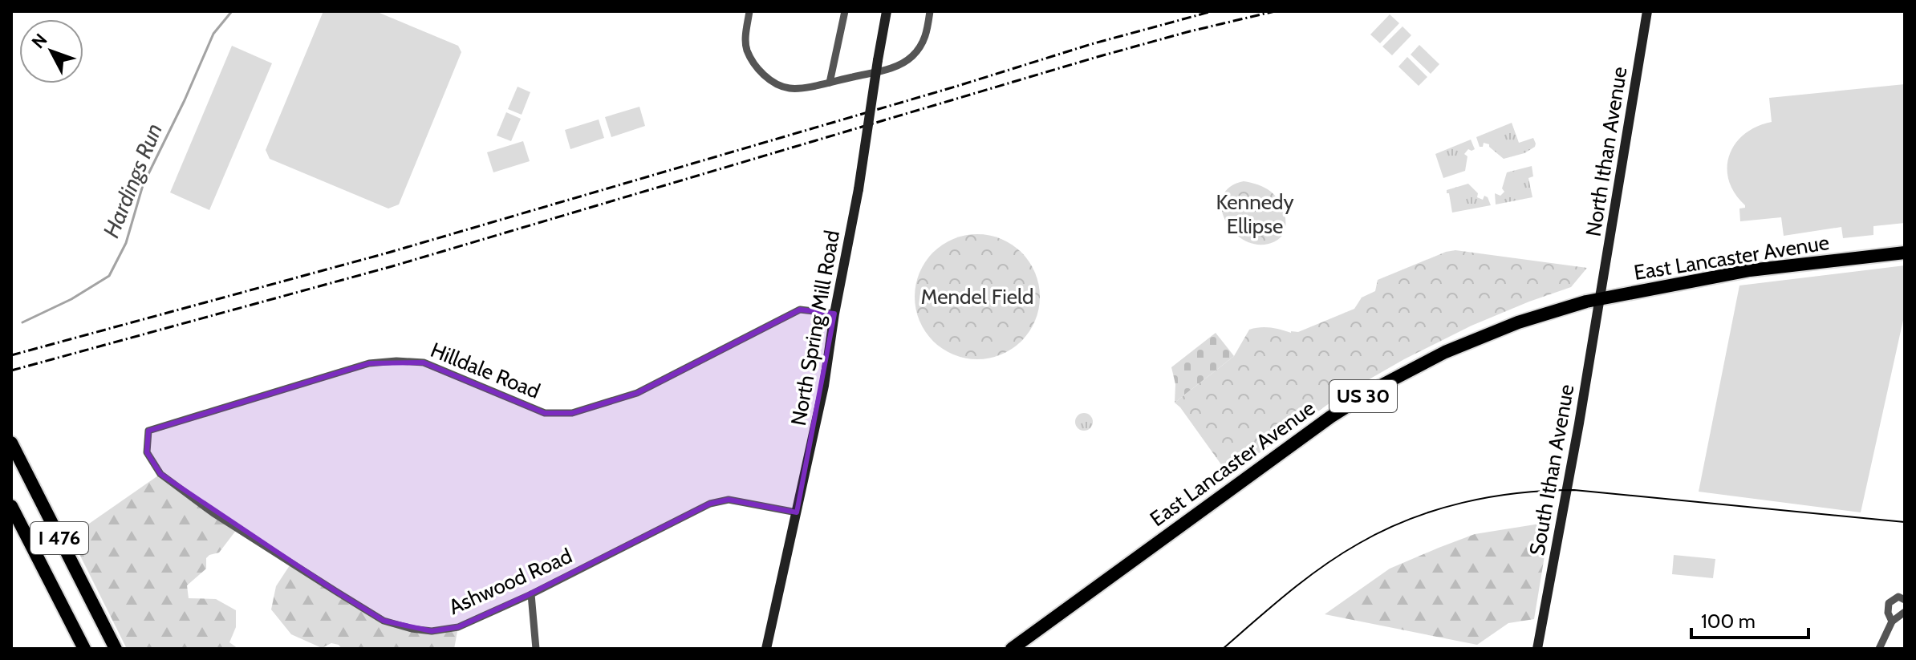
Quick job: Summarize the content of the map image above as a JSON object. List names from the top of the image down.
{
  "streets": {
    "highway": ["East Lancaster Avenue", "US 30", "I 476"],
    "main road": ["North Ithan Avenue", "North Spring Mill Road", "South Ithan Avenue"],
    "street": ["Hilldale Road", "Ashwood Road"]
  },
  "crossings": [
    ["North Ithan Avenue", "East Lancaster Avenue"],
    ["North Ithan Avenue", "South Ithan Avenue"],
    ["East Lancaster Avenue", "South Ithan Avenue"],
    ["North Spring Mill Road", "Hilldale Road"],
    ["North Spring Mill Road", "Ashwood Road"],
    ["Hilldale Road", "Ashwood Road"]
  ],
  "water": ["Hardings Run"],
  "parks": ["Kennedy Ellipse", "Mendel Field"],
  "scale_bar": "100 m",
  "north": "top left"
}
